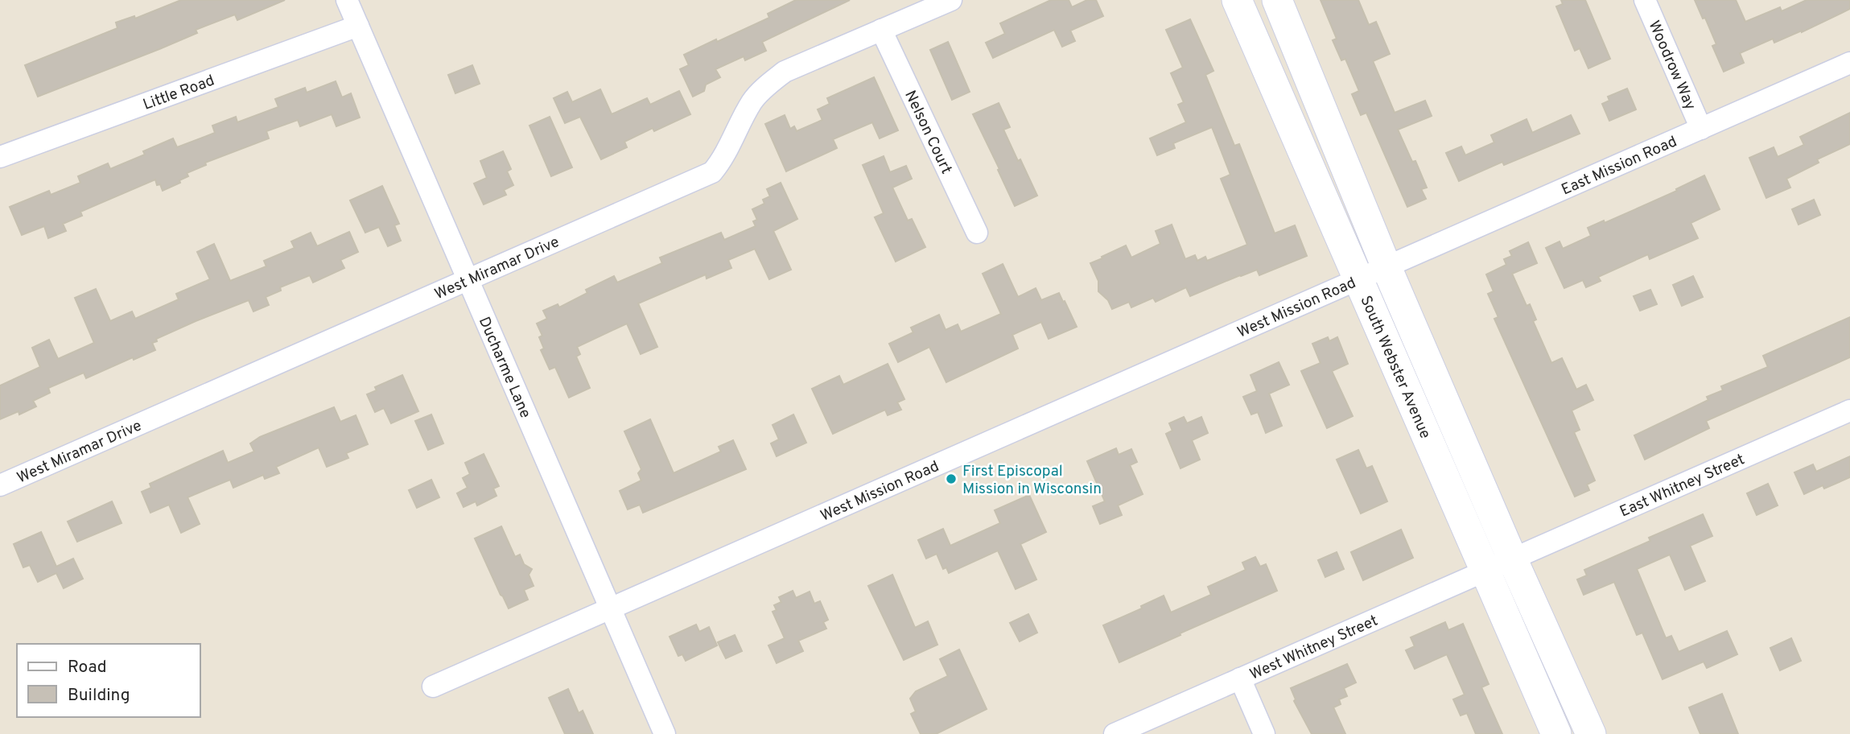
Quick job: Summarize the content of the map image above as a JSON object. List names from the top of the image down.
{
  "streets": {
    "main road": ["South Webster Avenue"],
    "street": [
      "Woodrow Way",
      "Little Road",
      "Nelson Court",
      "East Mission Road",
      "West Miramar Drive",
      "West Mission Road",
      "Ducharme Lane",
      "East Whitney Street",
      "West Whitney Street"
    ]
  },
  "crossings": [
    ["Woodrow Way", "East Mission Road"],
    ["Little Road", "Ducharme Lane"],
    ["Nelson Court", "West Miramar Drive"],
    ["East Mission Road", "West Mission Road"],
    ["East Mission Road", "South Webster Avenue"],
    ["West Miramar Drive", "Ducharme Lane"],
    ["West Mission Road", "Ducharme Lane"],
    ["West Mission Road", "South Webster Avenue"],
    ["South Webster Avenue", "East Whitney Street"],
    ["South Webster Avenue", "West Whitney Street"],
    ["East Whitney Street", "West Whitney Street"]
  ],
  "places": ["First Episcopal Mission in Wisconsin"],
  "legend": ["Road", "Building"]
}
